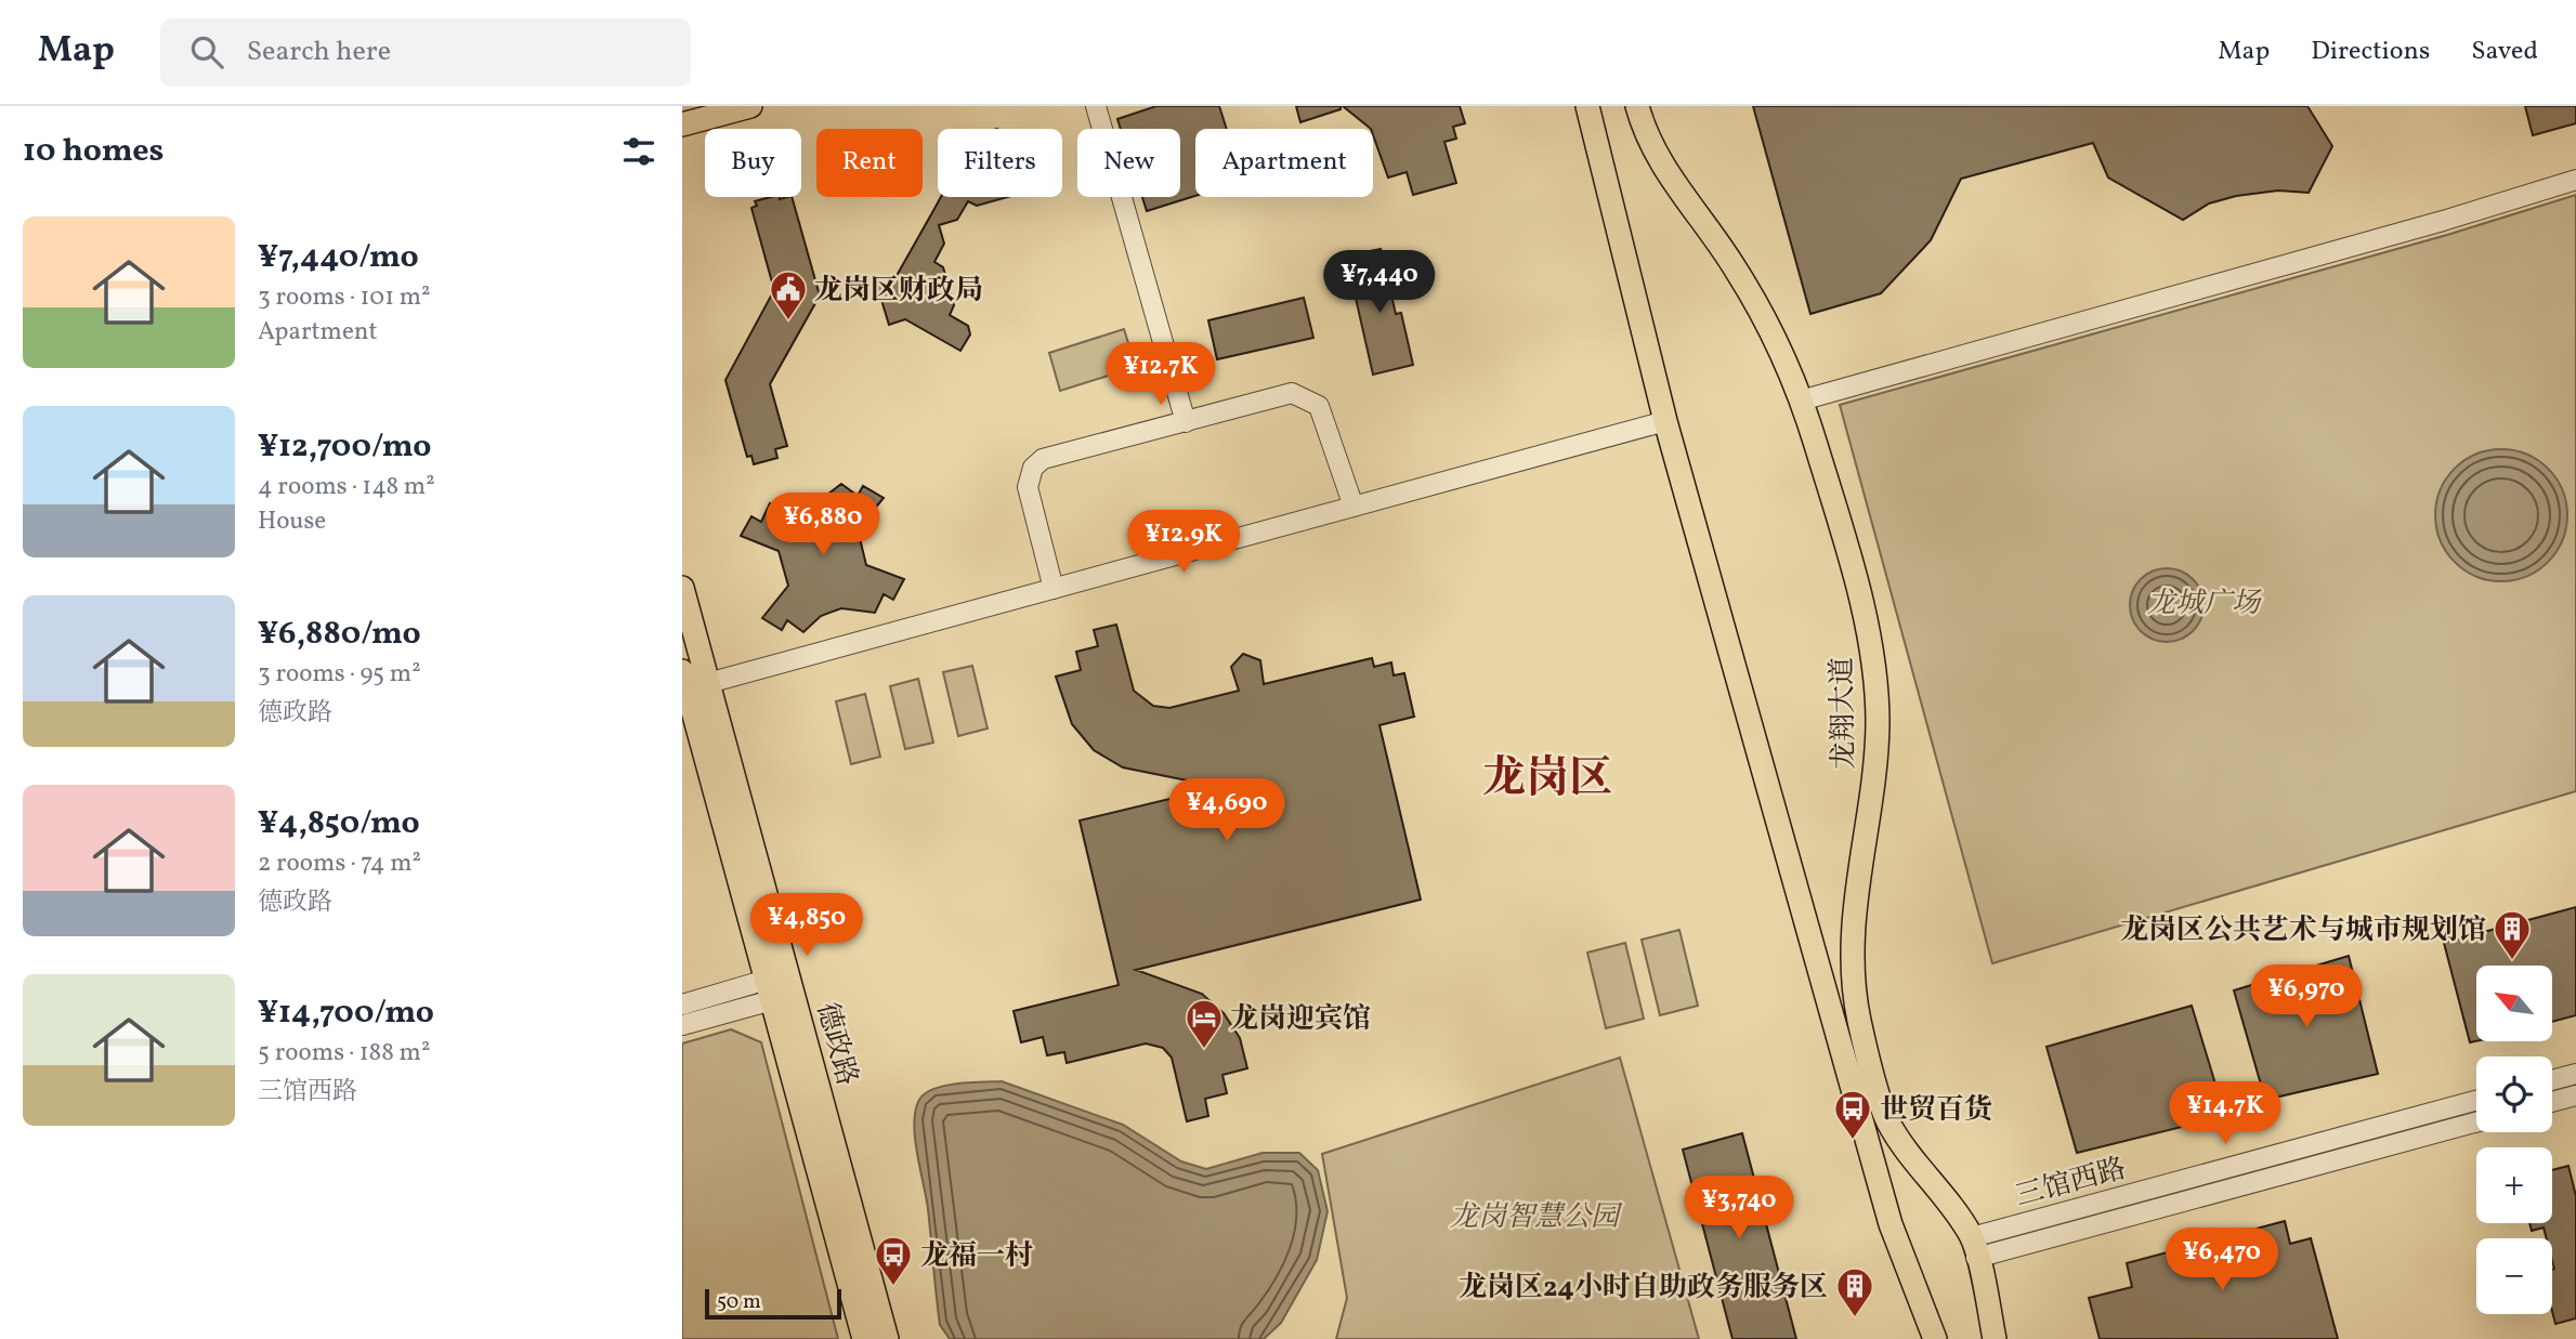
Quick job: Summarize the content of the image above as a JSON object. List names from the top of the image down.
{
  "streets": {
    "main road": ["龙翔大道", "德政路"],
    "street": ["三馆西路"]
  },
  "crossings": [
    ["龙翔大道", "三馆西路"]
  ],
  "districts": ["龙岗区"],
  "parks": ["龙城广场", "龙岗智慧公园"],
  "places": {
    "public building": ["龙岗区财政局"],
    "building": ["龙岗区公共艺术与城市规划馆", "龙岗区24小时自助政务服务区"],
    "hotel": ["龙岗迎宾馆"],
    "bus stop": ["世贸百货", "龙福一村"]
  },
  "scale_bar": "50 m",
  "north": "top left",
  "page": {
    "header": "Map",
    "search": "Search here",
    "nav": ["Map", "Directions", "Saved"],
    "heading": "10 homes",
    "chip": [
      "Buy",
      "Rent",
      "Filters",
      "New",
      "Apartment"
    ],
    "list": [
      {
        "name": "¥7,440/mo",
        "note": "3 rooms · 101 m² · Apartment"
      },
      {
        "name": "¥12,700/mo",
        "note": "4 rooms · 148 m² · House"
      },
      {
        "name": "¥6,880/mo",
        "note": "3 rooms · 95 m² · 德政路"
      },
      {
        "name": "¥4,850/mo",
        "note": "2 rooms · 74 m² · 德政路"
      },
      {
        "name": "¥14,700/mo",
        "note": "5 rooms · 188 m² · 三馆西路"
      }
    ],
    "price": [
      "¥7,440",
      "¥12.7K",
      "¥6,880",
      "¥12.9K",
      "¥4,690",
      "¥4,850",
      "¥6,970",
      "¥14.7K",
      "¥3,740",
      "¥6,470"
    ],
    "map_buttons": ["+", "−"],
    "scale": "50 m"
  }
}
